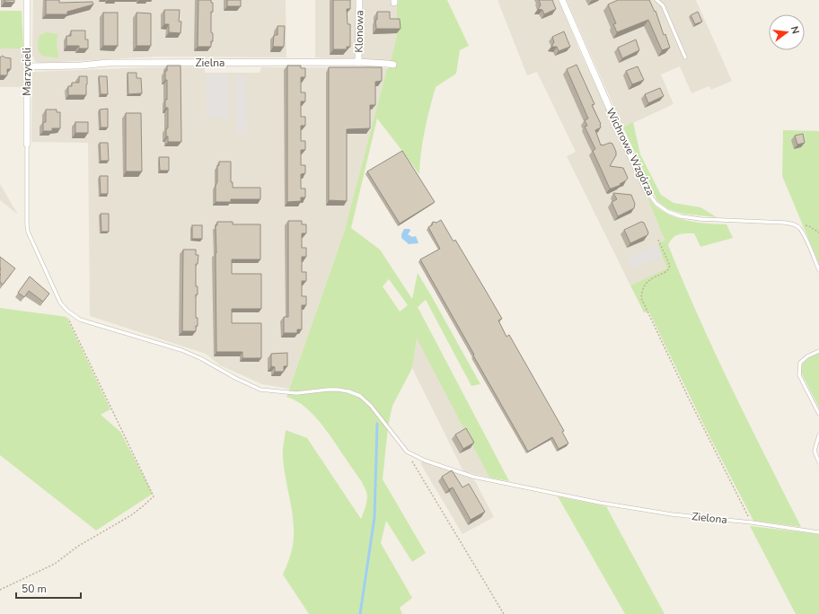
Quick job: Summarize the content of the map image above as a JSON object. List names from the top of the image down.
{
  "streets": {
    "street": [
      "Klonowa",
      "Zielna",
      "Marzycieli",
      "Wichrowe Wzgórza"
    ],
    "lane": ["Zielona"]
  },
  "crossings": [
    ["Klonowa", "Zielna"],
    ["Zielna", "Marzycieli"]
  ],
  "scale_bar": "50 m",
  "north": "right"
}
